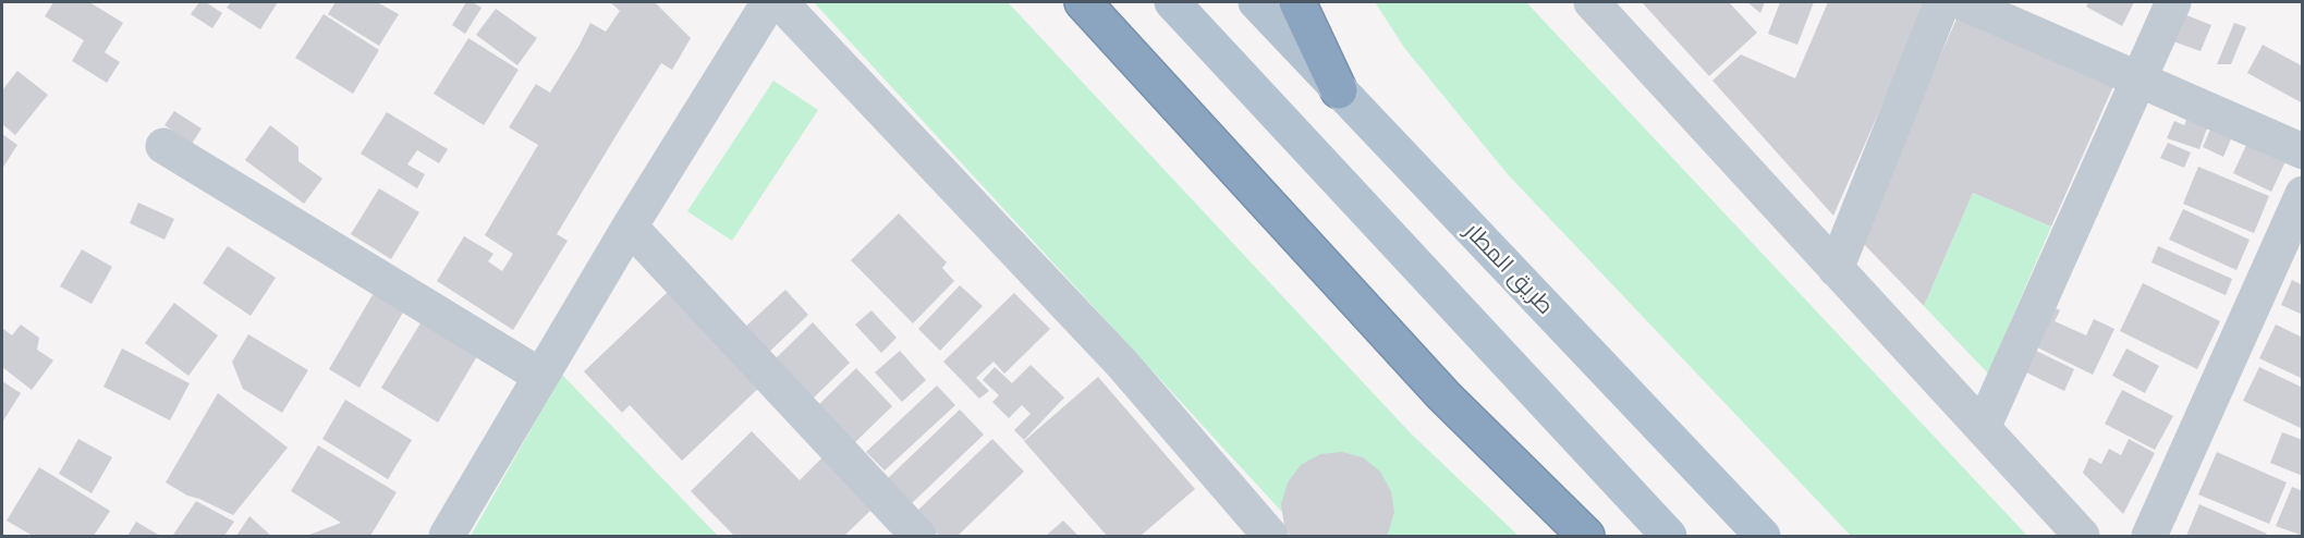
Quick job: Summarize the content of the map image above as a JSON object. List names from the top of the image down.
{
  "streets": {
    "main road": ["طريق المطار"]
  }
}
